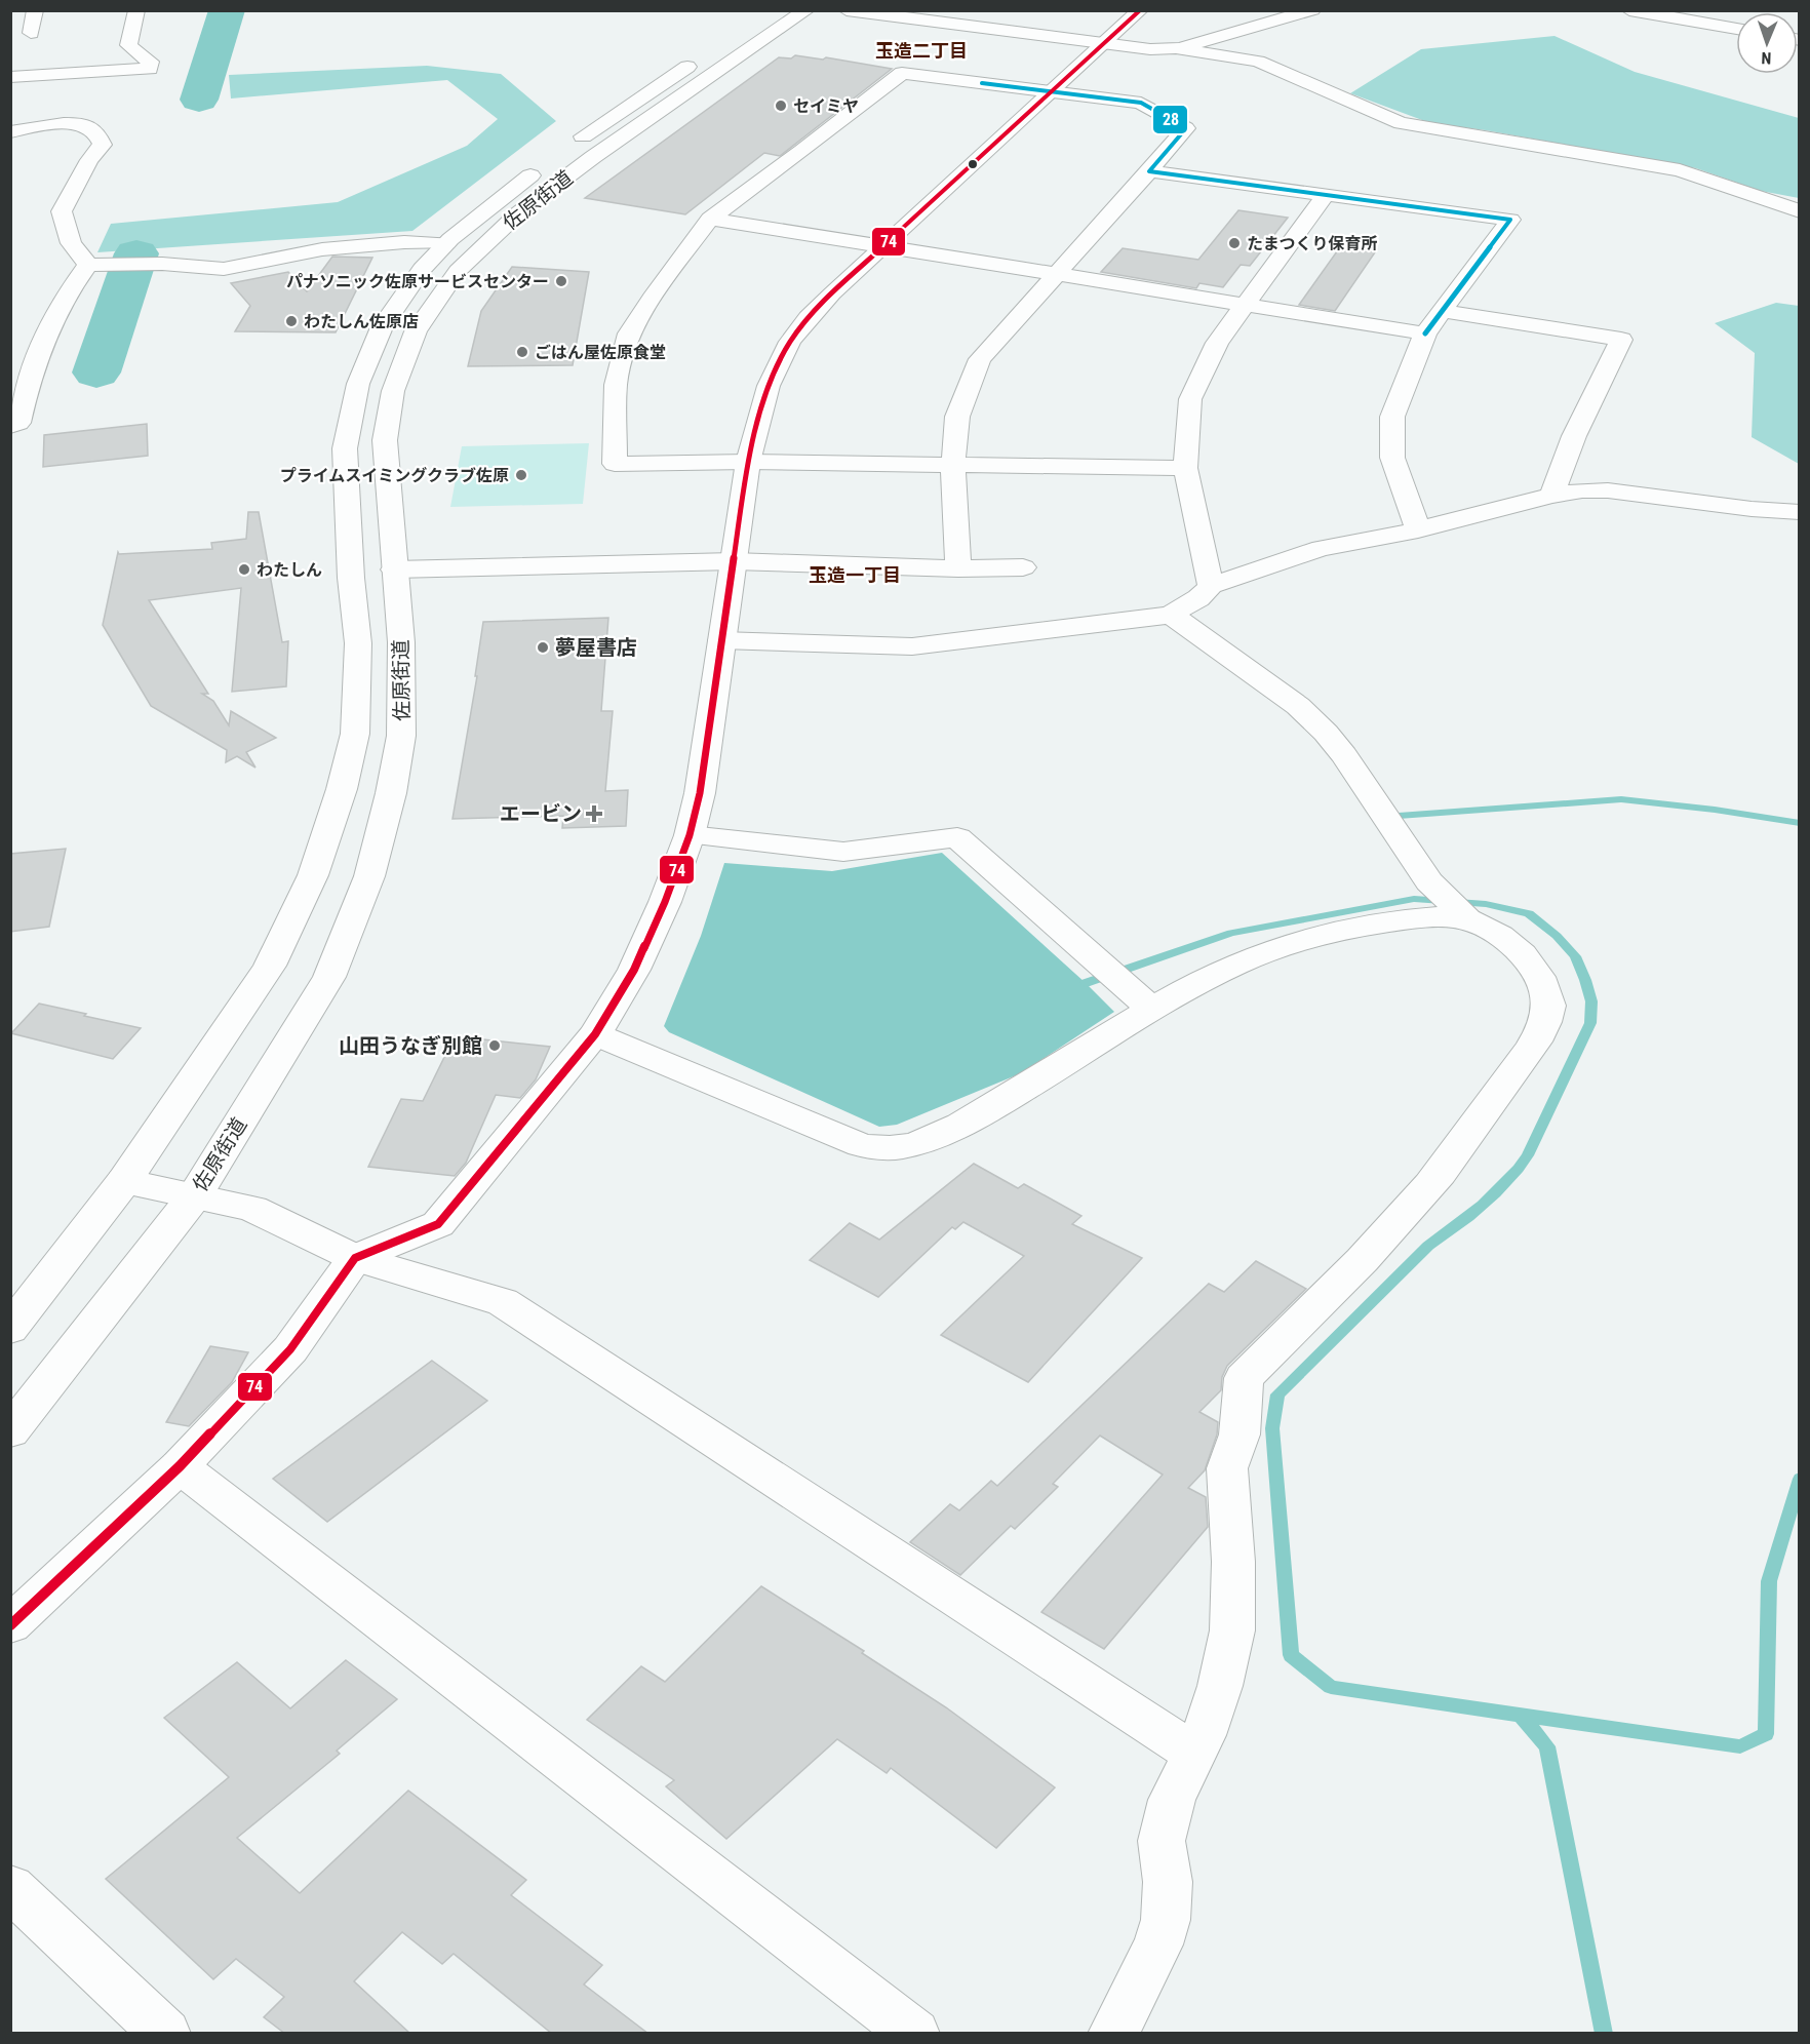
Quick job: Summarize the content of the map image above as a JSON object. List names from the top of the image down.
{
  "streets": {
    "main road": ["佐原街道"]
  },
  "districts": ["玉造二丁目", "玉造一丁目"],
  "places": {
    "other": [
      "セイミヤ",
      "たまつくり保育所",
      "パナソニック佐原サービスセンター",
      "わたしん佐原店",
      "ごはん屋佐原食堂",
      "プライムスイミングクラブ佐原",
      "わたしん",
      "夢屋書店",
      "山田うなぎ別館"
    ],
    "health": ["エービン"]
  },
  "lines": ["transit line 74", "transit line 28"],
  "north": "bottom"
}
